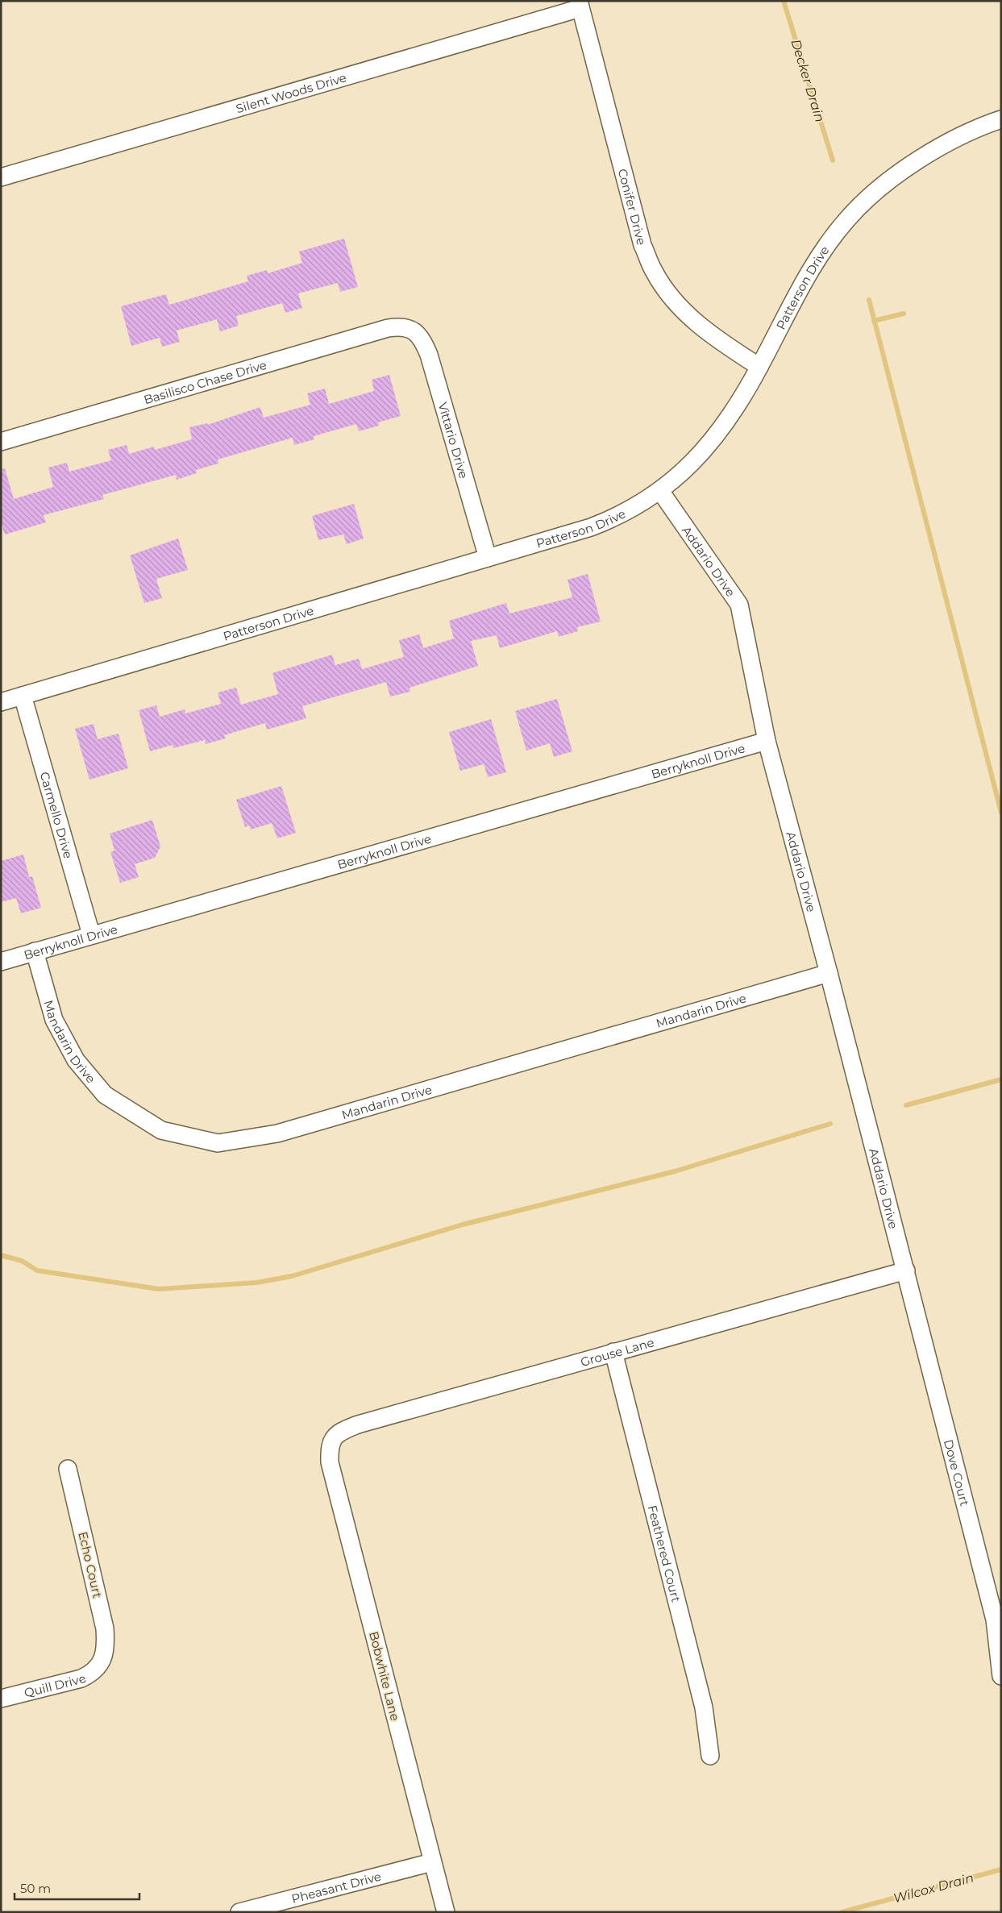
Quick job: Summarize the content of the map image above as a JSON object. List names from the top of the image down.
{
  "streets": {
    "street": [
      "Silent Woods Drive",
      "Conifer Drive",
      "Patterson Drive",
      "Basilisco Chase Drive",
      "Vittario Drive",
      "Addario Drive",
      "Berryknoll Drive",
      "Carmello Drive",
      "Mandarin Drive",
      "Grouse Lane",
      "Dove Court",
      "Feathered Court",
      "Echo Court",
      "Bobwhite Lane",
      "Quill Drive",
      "Pheasant Drive"
    ]
  },
  "crossings": [
    ["Silent Woods Drive", "Conifer Drive"],
    ["Conifer Drive", "Patterson Drive"],
    ["Patterson Drive", "Vittario Drive"],
    ["Patterson Drive", "Addario Drive"],
    ["Patterson Drive", "Carmello Drive"],
    ["Basilisco Chase Drive", "Vittario Drive"],
    ["Addario Drive", "Berryknoll Drive"],
    ["Addario Drive", "Mandarin Drive"],
    ["Addario Drive", "Grouse Lane"],
    ["Addario Drive", "Dove Court"],
    ["Berryknoll Drive", "Carmello Drive"],
    ["Berryknoll Drive", "Mandarin Drive"],
    ["Grouse Lane", "Dove Court"],
    ["Grouse Lane", "Feathered Court"],
    ["Grouse Lane", "Bobwhite Lane"],
    ["Echo Court", "Quill Drive"],
    ["Bobwhite Lane", "Pheasant Drive"]
  ],
  "water": ["Decker Drain", "Wilcox Drain"],
  "scale_bar": "50 m"
}
